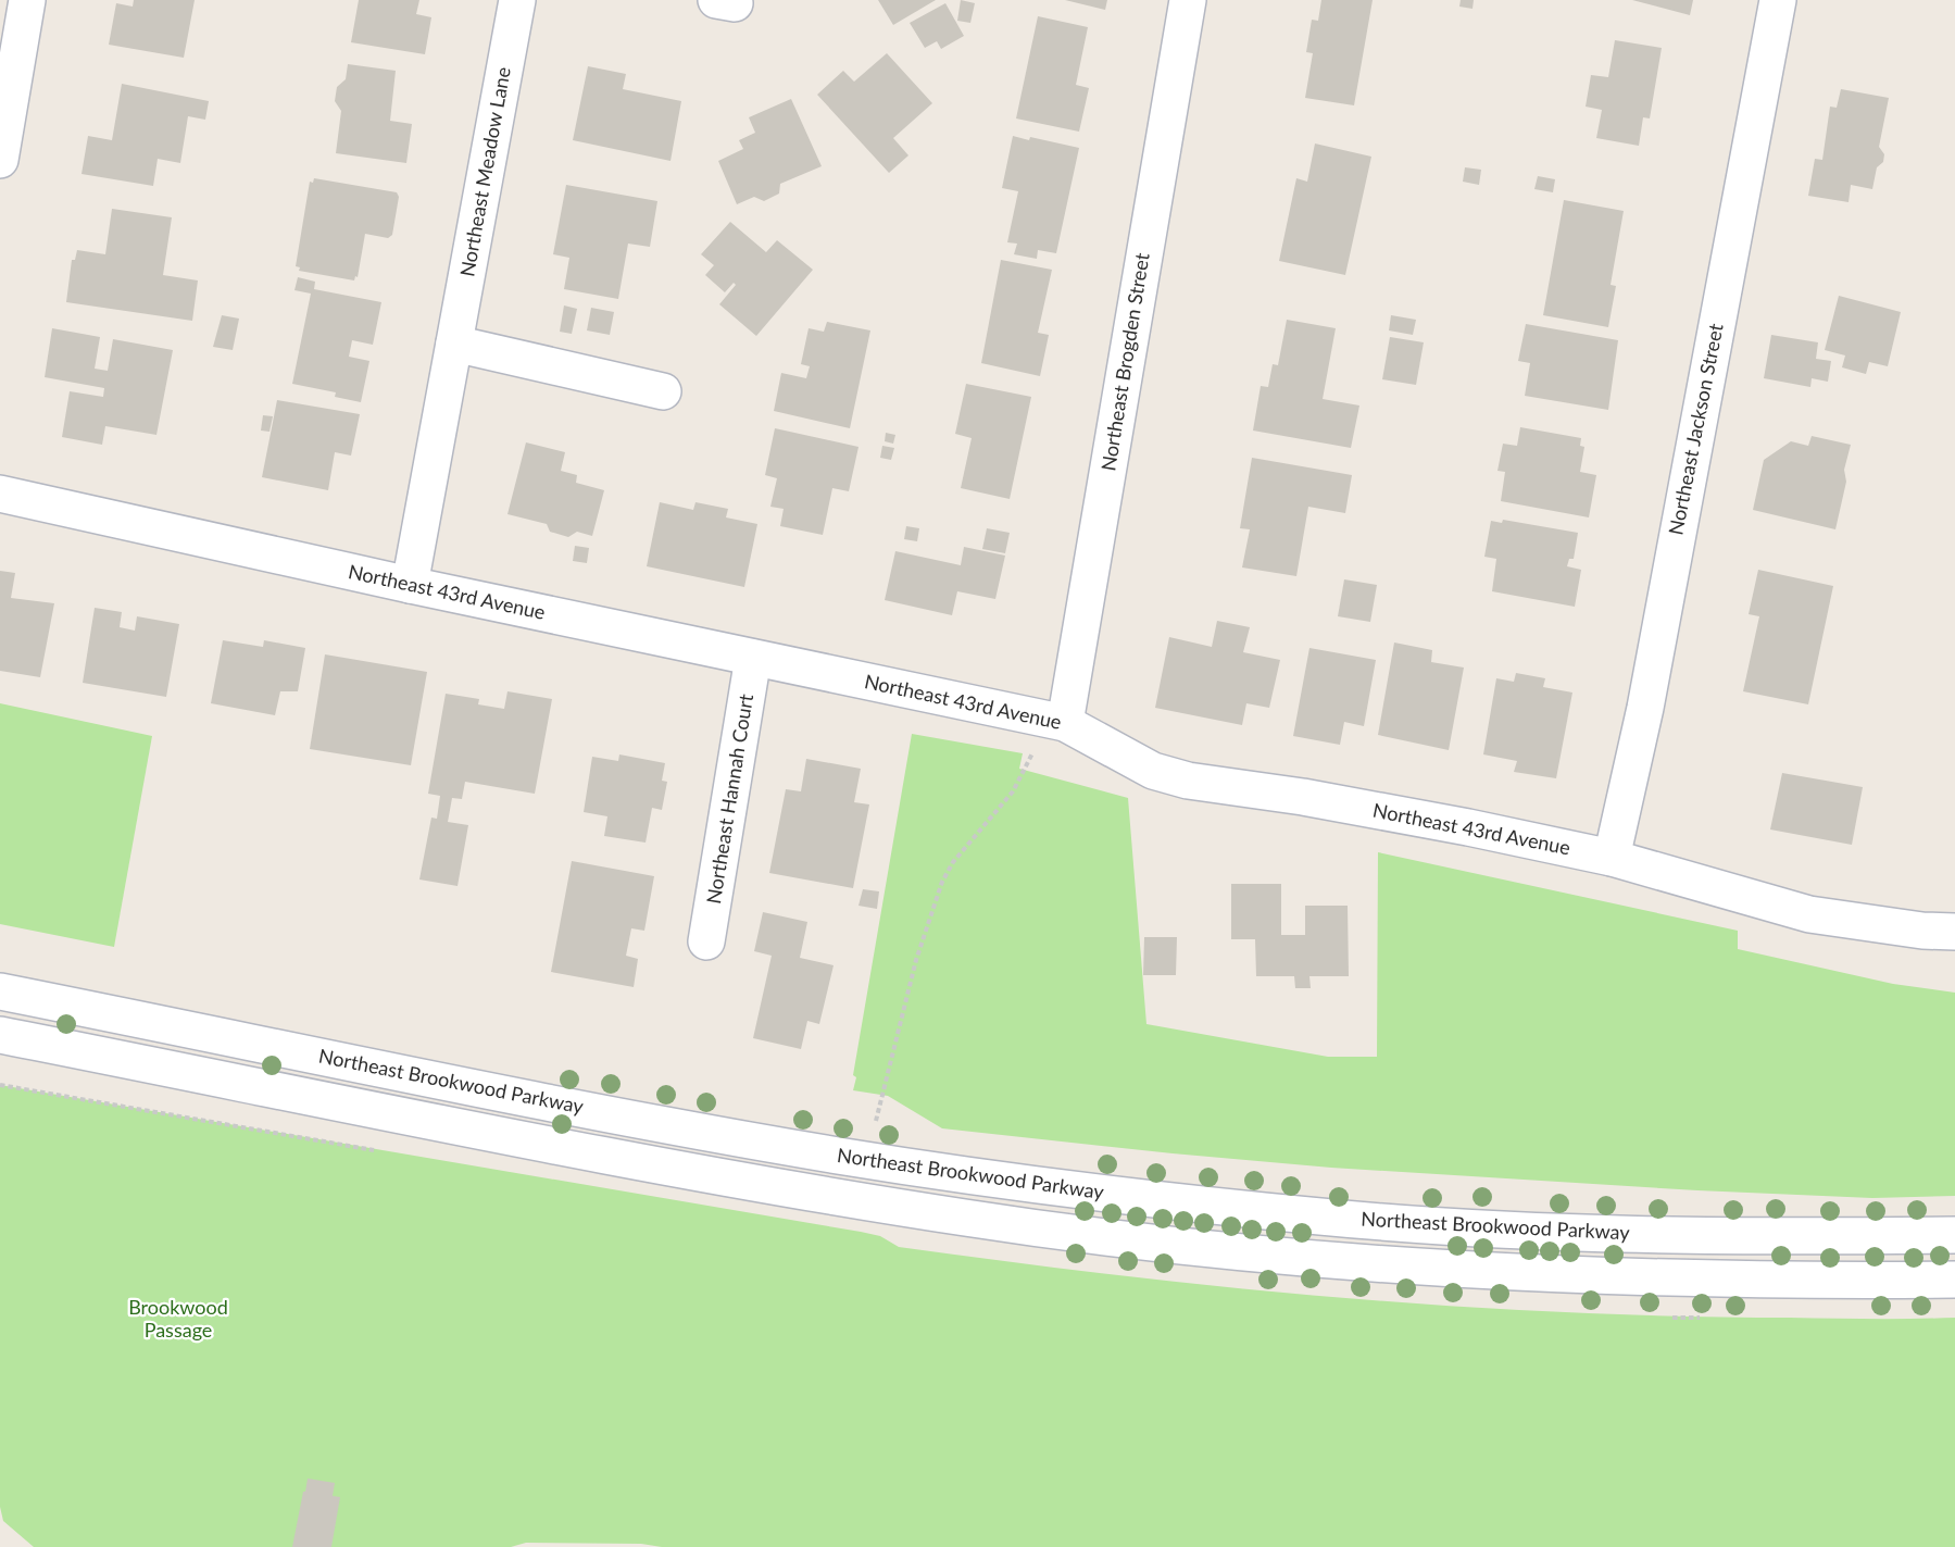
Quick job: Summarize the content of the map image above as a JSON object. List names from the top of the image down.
{
  "streets": {
    "street": [
      "Northeast Meadow Lane",
      "Northeast Brogden Street",
      "Northeast Jackson Street",
      "Northeast 43rd Avenue",
      "Northeast Hannah Court",
      "Northeast Brookwood Parkway"
    ]
  },
  "crossings": [
    ["Northeast Meadow Lane", "Northeast 43rd Avenue"],
    ["Northeast Brogden Street", "Northeast 43rd Avenue"],
    ["Northeast Jackson Street", "Northeast 43rd Avenue"],
    ["Northeast 43rd Avenue", "Northeast Hannah Court"]
  ],
  "parks": ["Brookwood Passage"]
}
